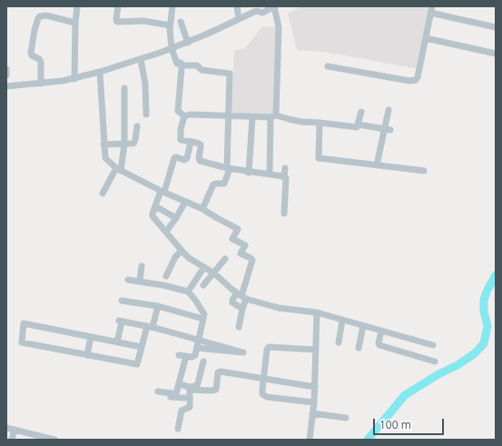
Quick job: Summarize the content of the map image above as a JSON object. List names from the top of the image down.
{
  "scale_bar": "100 m"
}
